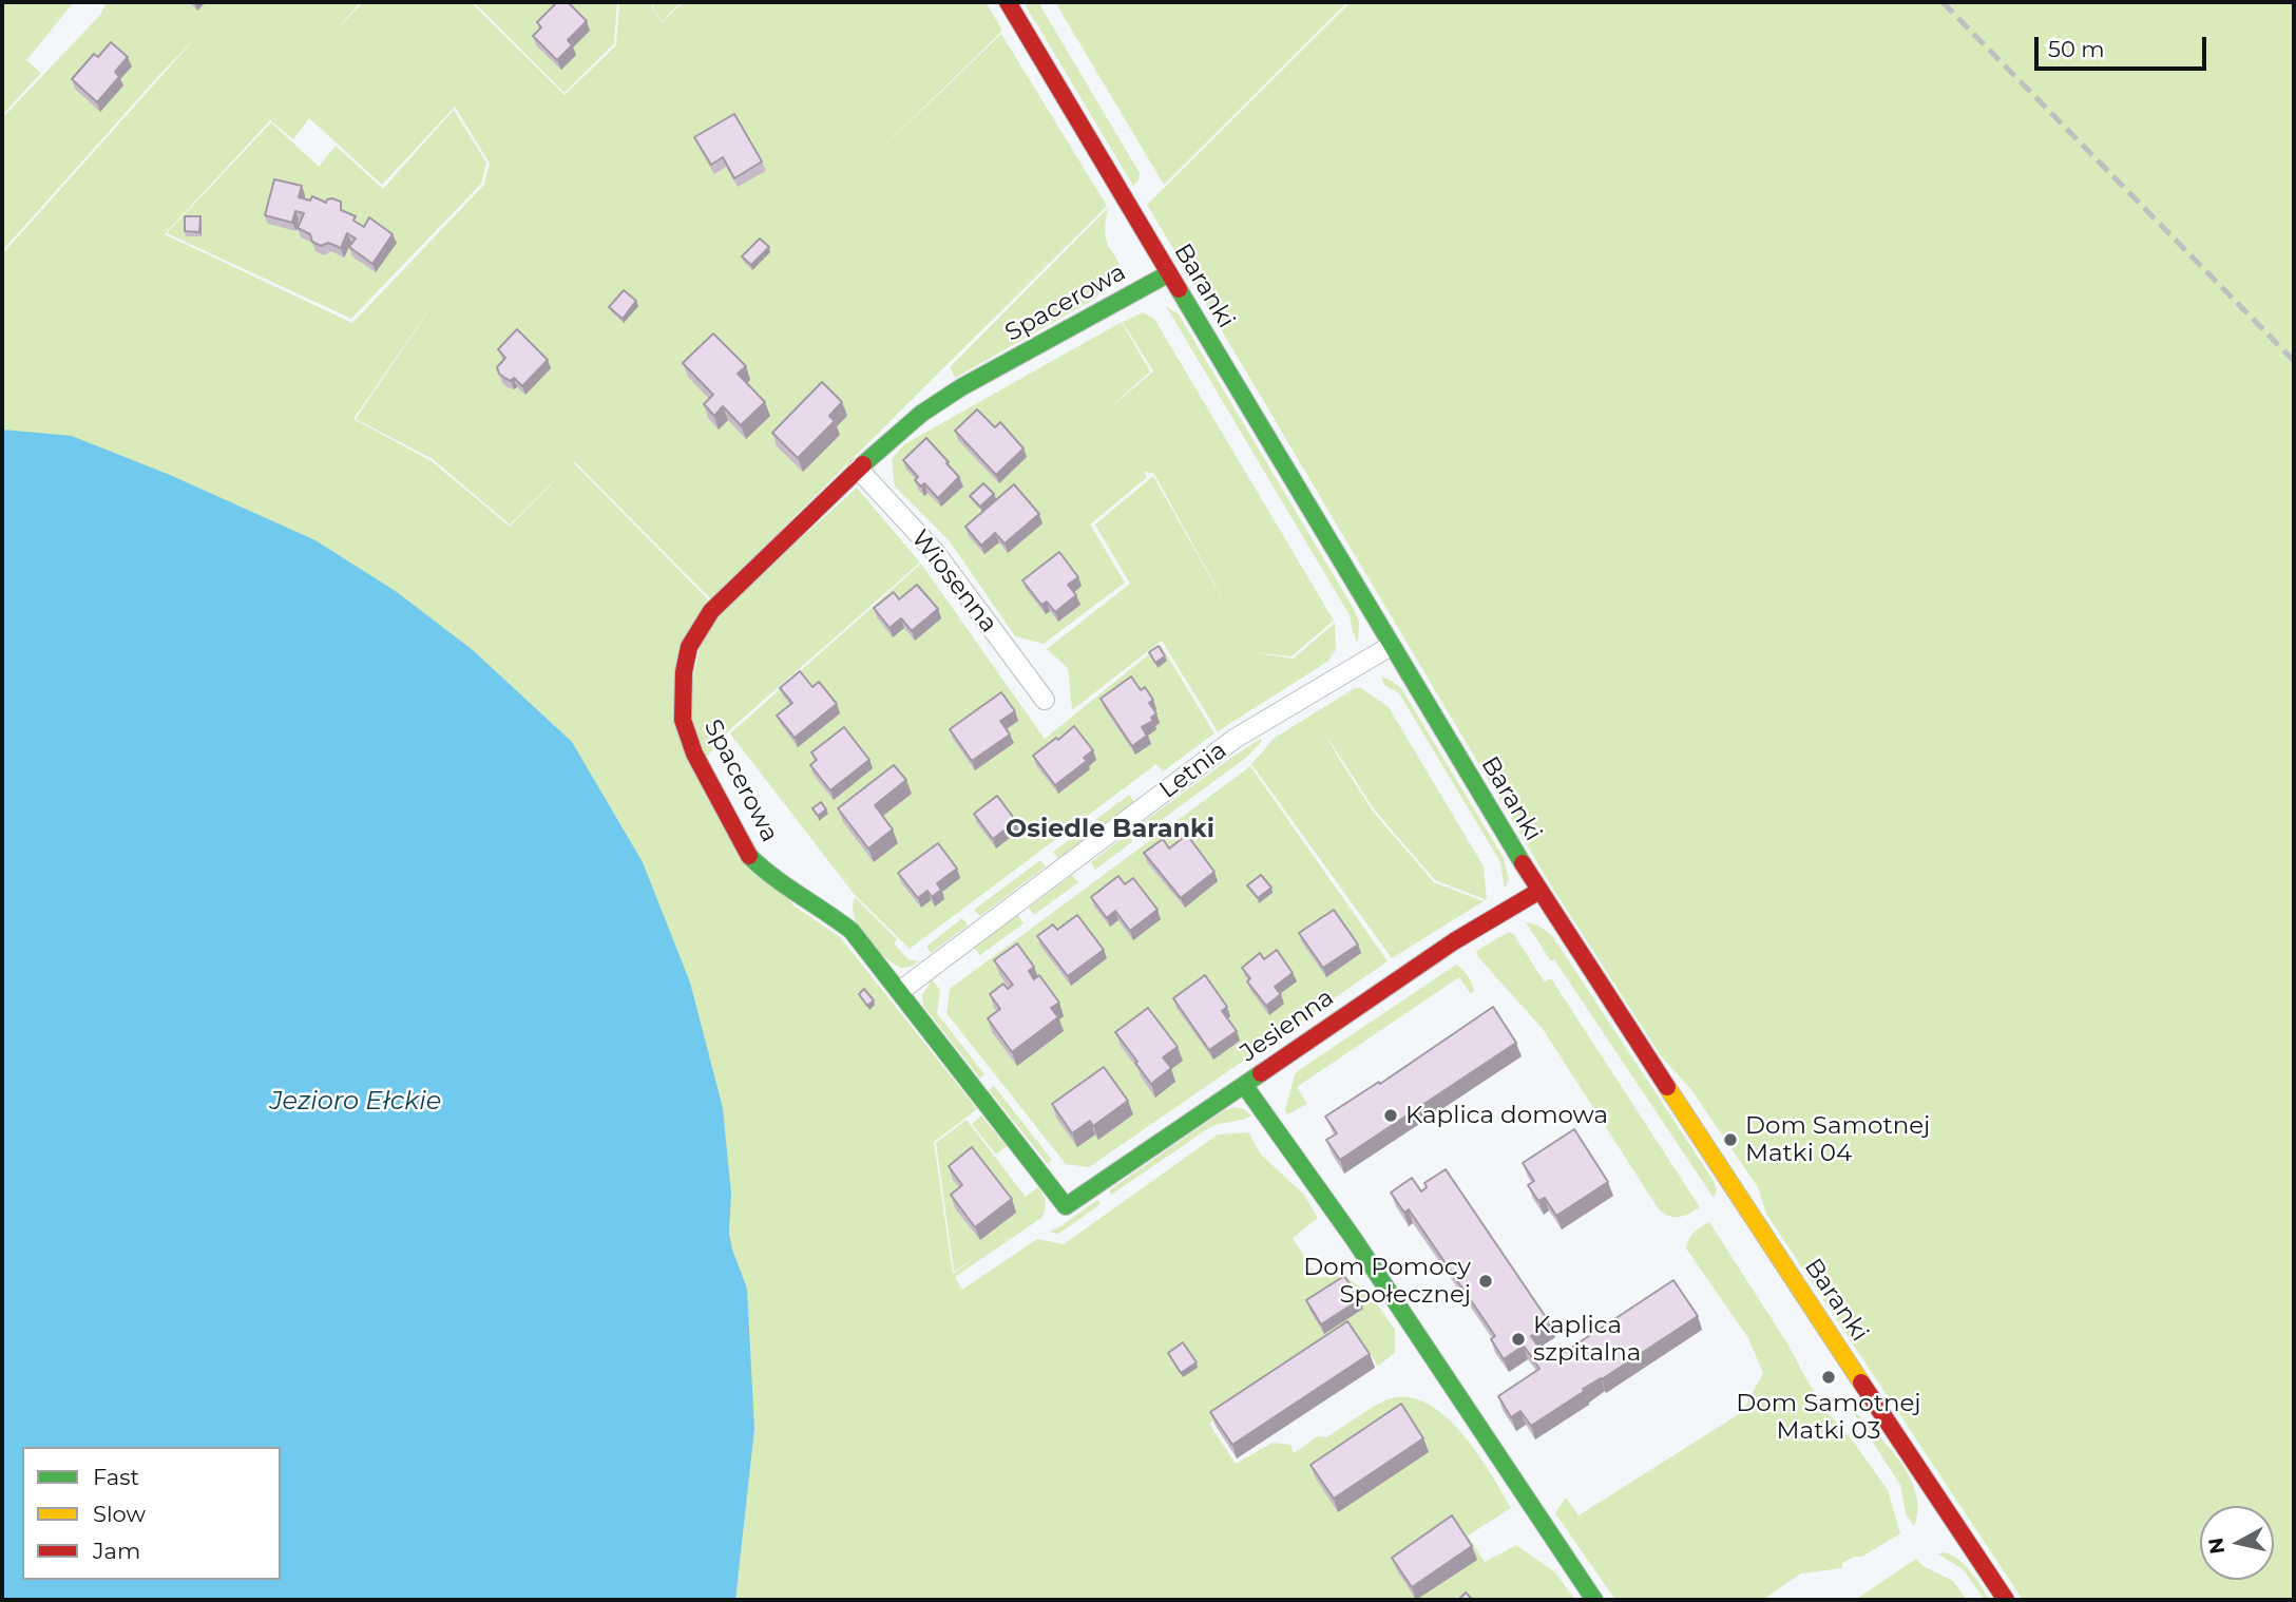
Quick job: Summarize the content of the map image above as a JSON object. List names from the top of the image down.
{
  "streets": {
    "street": [
      "Baranki",
      "Spacerowa",
      "Wiosenna",
      "Letnia",
      "Jesienna"
    ]
  },
  "crossings": [
    ["Baranki", "Spacerowa"],
    ["Baranki", "Letnia"],
    ["Baranki", "Jesienna"],
    ["Spacerowa", "Wiosenna"],
    ["Spacerowa", "Letnia"],
    ["Spacerowa", "Jesienna"]
  ],
  "districts": ["Osiedle Baranki"],
  "water": ["Jezioro Ełckie"],
  "places": [
    "Kaplica domowa",
    "Dom Samotnej Matki 04",
    "Dom Pomocy Społecznej",
    "Kaplica szpitalna",
    "Dom Samotnej Matki 03"
  ],
  "legend": ["Fast", "Slow", "Jam"],
  "scale_bar": "50 m",
  "north": "left"
}
